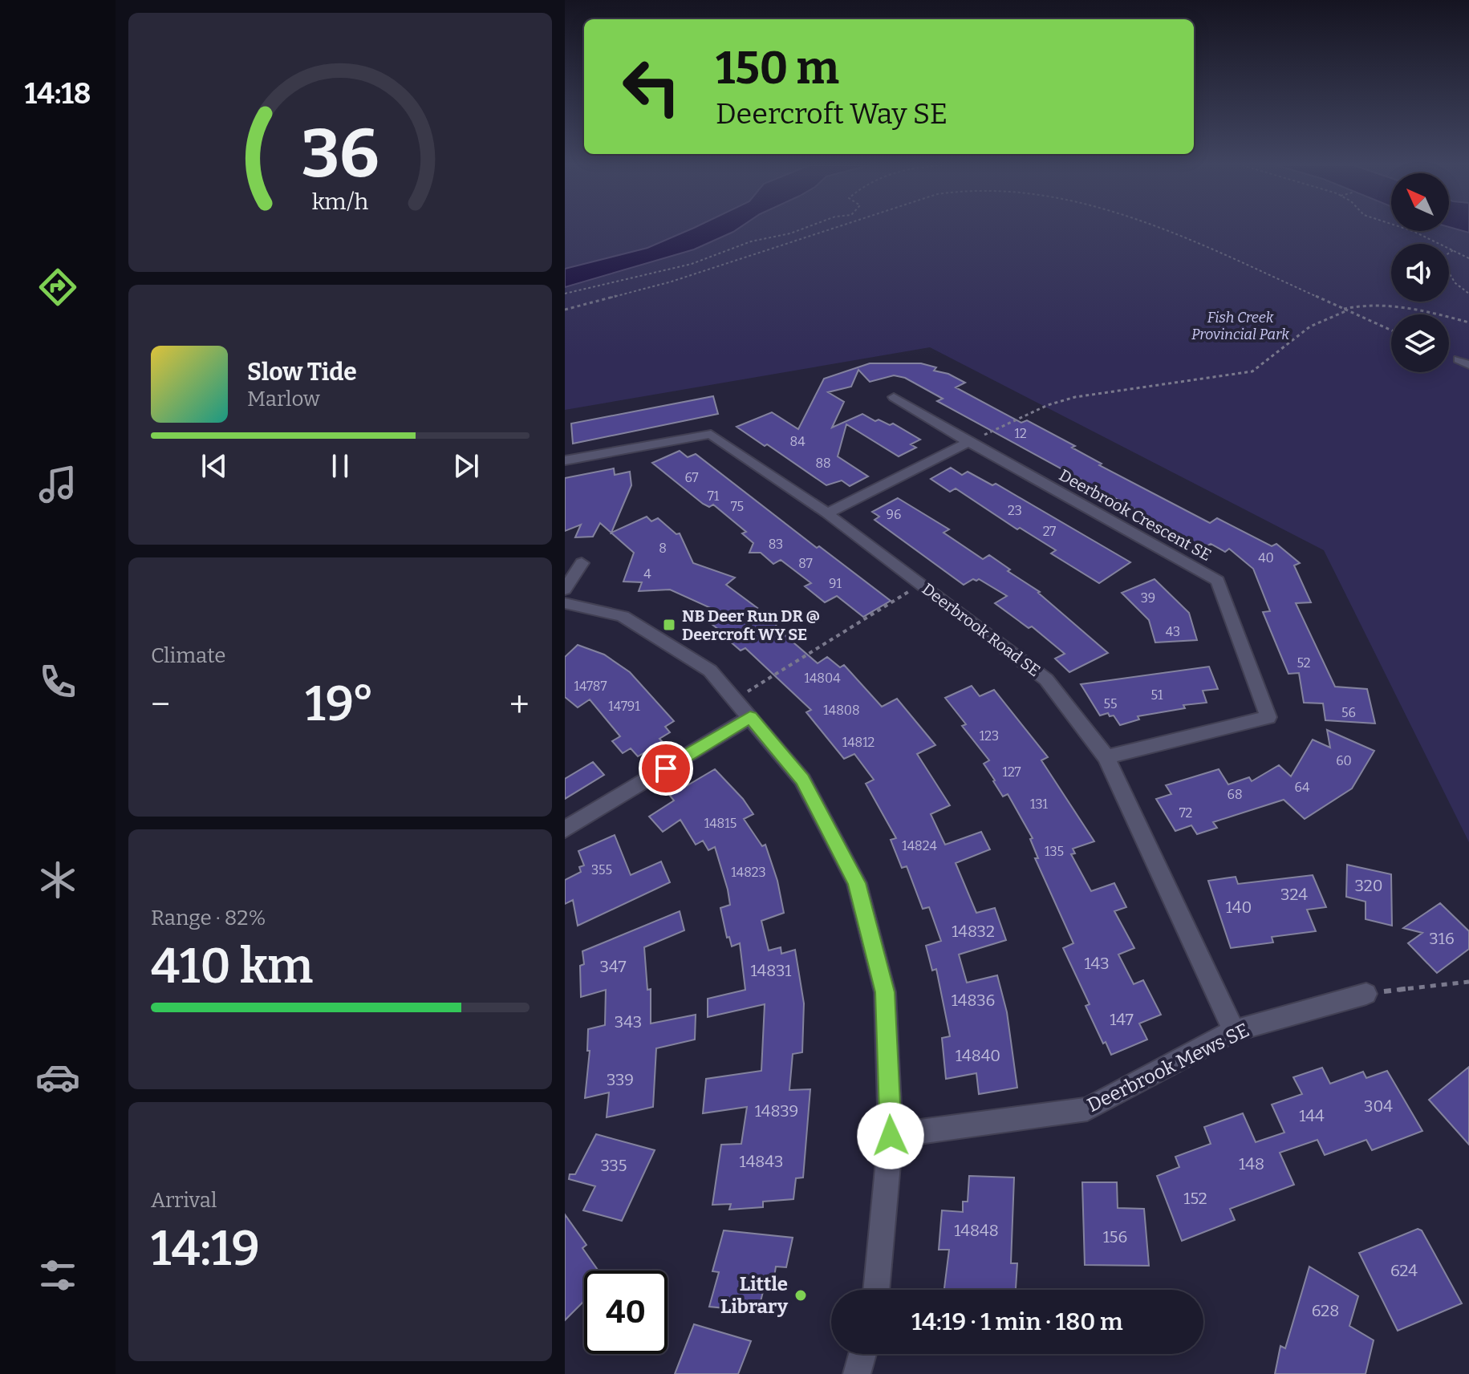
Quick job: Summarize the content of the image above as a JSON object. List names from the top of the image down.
{
  "streets": {
    "street": ["Deerbrook Crescent SE", "Deerbrook Road SE", "Deerbrook Mews SE"]
  },
  "crossings": [
    ["Deerbrook Crescent SE", "Deerbrook Road SE"],
    ["Deerbrook Road SE", "Deerbrook Mews SE"]
  ],
  "parks": ["Fish Creek Provincial Park"],
  "places": {
    "transit": ["NB Deer Run DR @ Deercroft WY SE"],
    "other": ["Little Library"]
  },
  "house_numbers": [
    "12",
    "84",
    "88",
    "67",
    "71",
    "75",
    "23",
    "96",
    "27",
    "83",
    "8",
    "40",
    "87",
    "4",
    "91",
    "39",
    "43",
    "52",
    "14804",
    "14787",
    "51",
    "55",
    "14791",
    "14808",
    "56",
    "123",
    "14812",
    "60",
    "127",
    "64",
    "68",
    "131",
    "72",
    "14815",
    "14824",
    "135",
    "355",
    "14823",
    "320",
    "324",
    "140",
    "14832",
    "316",
    "143",
    "347",
    "14831",
    "14836",
    "147",
    "343",
    "14840",
    "339",
    "304",
    "14839",
    "144",
    "14843",
    "148",
    "335",
    "152",
    "14848",
    "156",
    "624",
    "628"
  ],
  "north": "top left",
  "page": {
    "tabs": "14:18",
    "turn": ["150 m", "Deercroft Way SE"],
    "song": ["Slow Tide", "Marlow"],
    "tile": [
      "Climate",
      ["Range · 82%", "410 km"],
      ["Arrival", "14:19"]
    ],
    "heat": ["−", "19°", "+"],
    "limit": "40",
    "trip": "14:19 · 1 min · 180 m",
    "gauge": ["36", "km/h"]
  }
}
